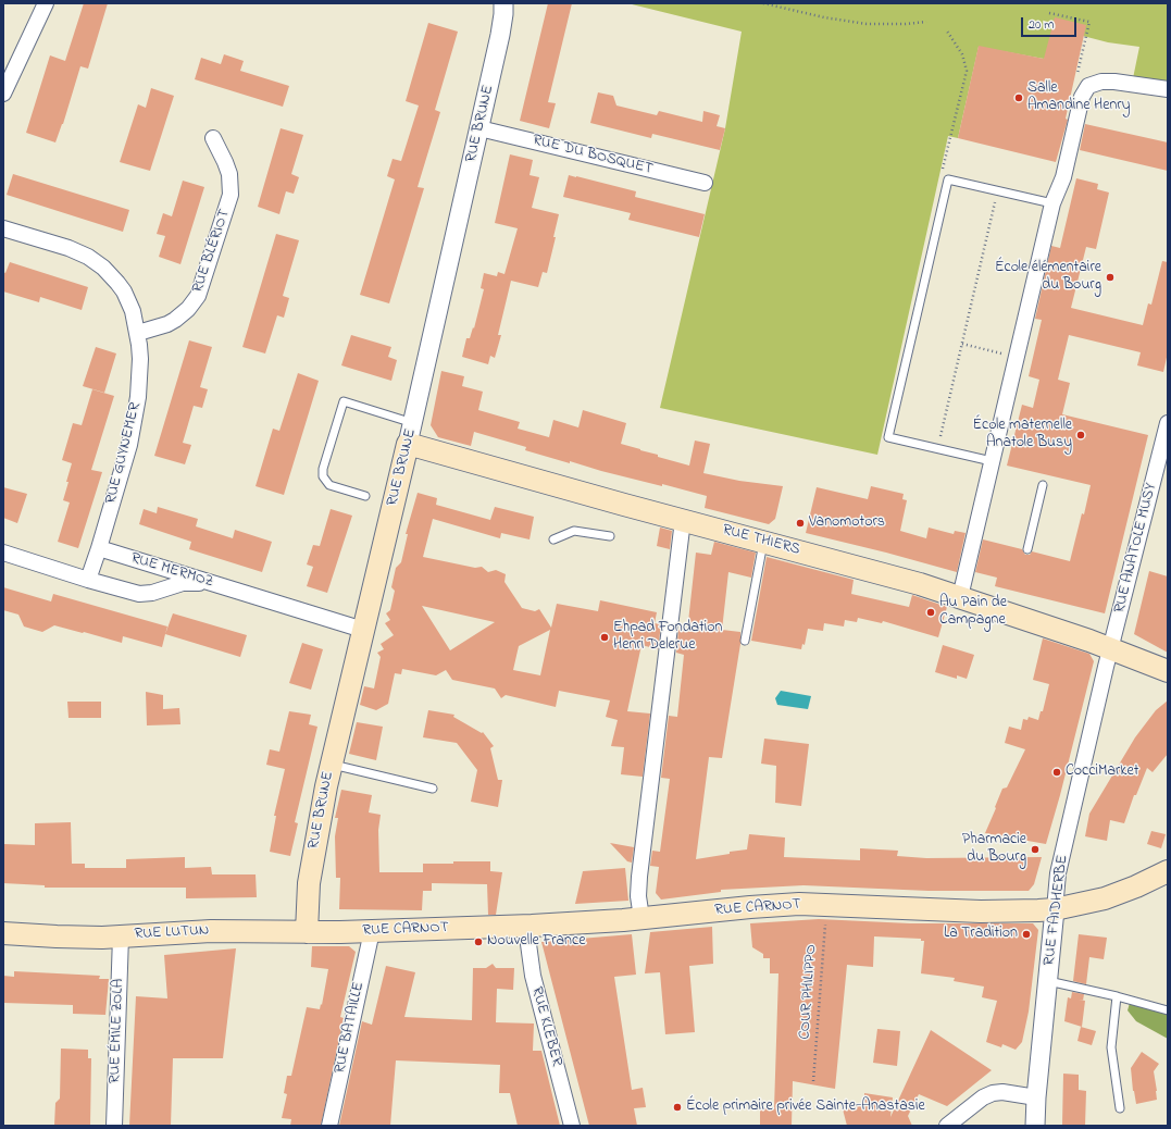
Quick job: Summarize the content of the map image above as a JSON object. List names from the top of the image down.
{
  "streets": {
    "main road": [
      "RUE BRUNE",
      "RUE THIERS",
      "RUE CARNOT",
      "RUE LUTUN"
    ],
    "street": [
      "RUE DU BOSQUET",
      "RUE BLÉRIOT",
      "RUE GUYNEMER",
      "RUE ANATOLE MUSY",
      "RUE MERMOZ",
      "RUE FAIDHERBE",
      "RUE KLEBER",
      "RUE BATAILLE",
      "RUE ÉMILE ZOLA"
    ],
    "path": ["COUR PHILIPPO"]
  },
  "crossings": [
    ["RUE BRUNE", "RUE DU BOSQUET"],
    ["RUE BRUNE", "RUE THIERS"],
    ["RUE BRUNE", "RUE MERMOZ"],
    ["RUE BRUNE", "RUE LUTUN"],
    ["RUE BLÉRIOT", "RUE GUYNEMER"],
    ["RUE GUYNEMER", "RUE MERMOZ"],
    ["RUE THIERS", "RUE ANATOLE MUSY"],
    ["RUE THIERS", "RUE FAIDHERBE"],
    ["RUE ANATOLE MUSY", "RUE FAIDHERBE"],
    ["RUE CARNOT", "RUE FAIDHERBE"],
    ["RUE CARNOT", "RUE LUTUN"],
    ["RUE CARNOT", "COUR PHILIPPO"],
    ["RUE CARNOT", "RUE KLEBER"],
    ["RUE CARNOT", "RUE BATAILLE"],
    ["RUE LUTUN", "RUE ÉMILE ZOLA"]
  ],
  "places": [
    "Salle Amandine Henry",
    "École élémentaire du Bourg",
    "École maternelle Anatole Busy",
    "Vanomotors",
    "Au Pain de Campagne",
    "Ehpad Fondation Henri Delerue",
    "CocciMarket",
    "Pharmacie du Bourg",
    "La Tradition",
    "Nouvelle France",
    "École primaire privée Sainte-Anastasie"
  ],
  "scale_bar": "20 m"
}
